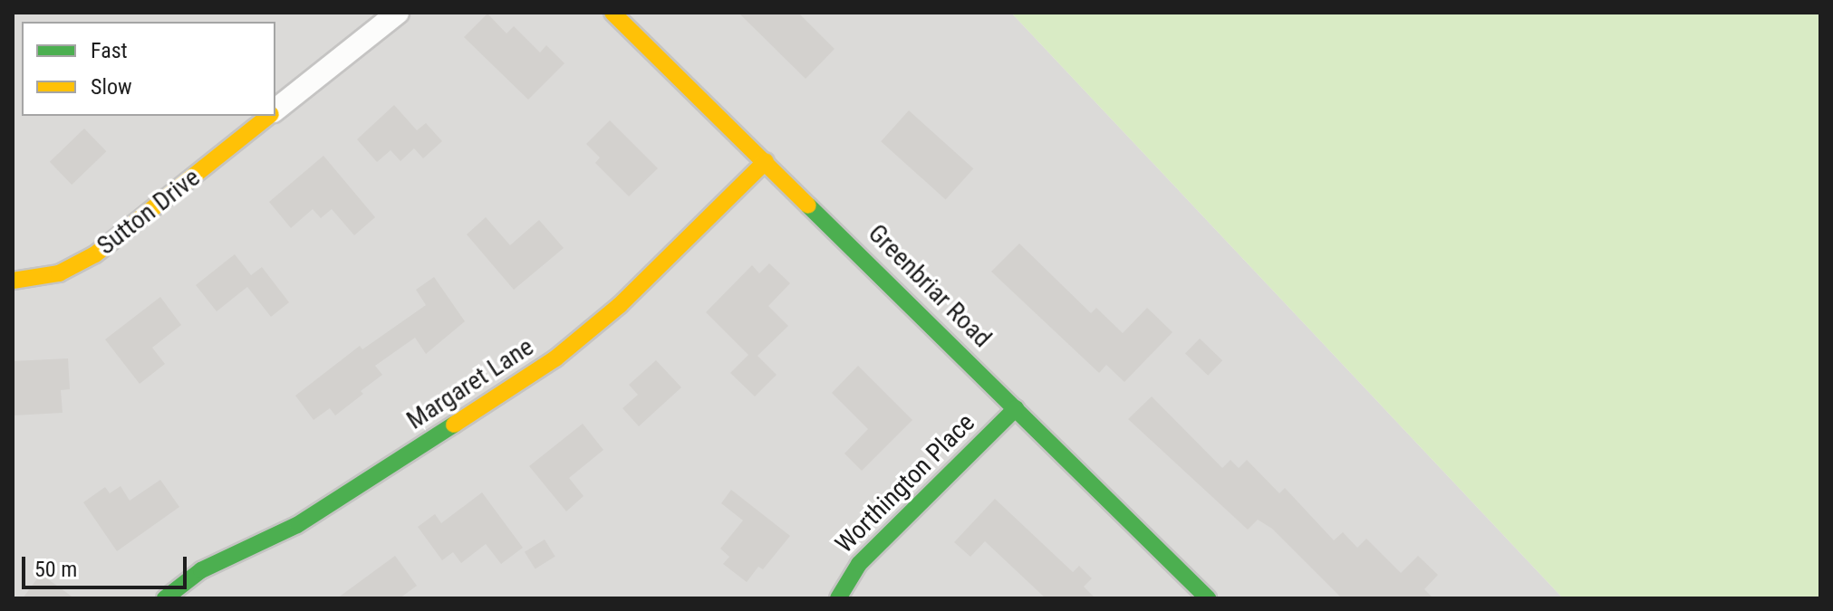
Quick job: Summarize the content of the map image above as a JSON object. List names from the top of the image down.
{
  "streets": {
    "street": [
      "Sutton Drive",
      "Greenbriar Road",
      "Margaret Lane",
      "Worthington Place"
    ]
  },
  "crossings": [
    ["Greenbriar Road", "Margaret Lane"],
    ["Greenbriar Road", "Worthington Place"]
  ],
  "legend": ["Fast", "Slow"],
  "scale_bar": "50 m"
}
